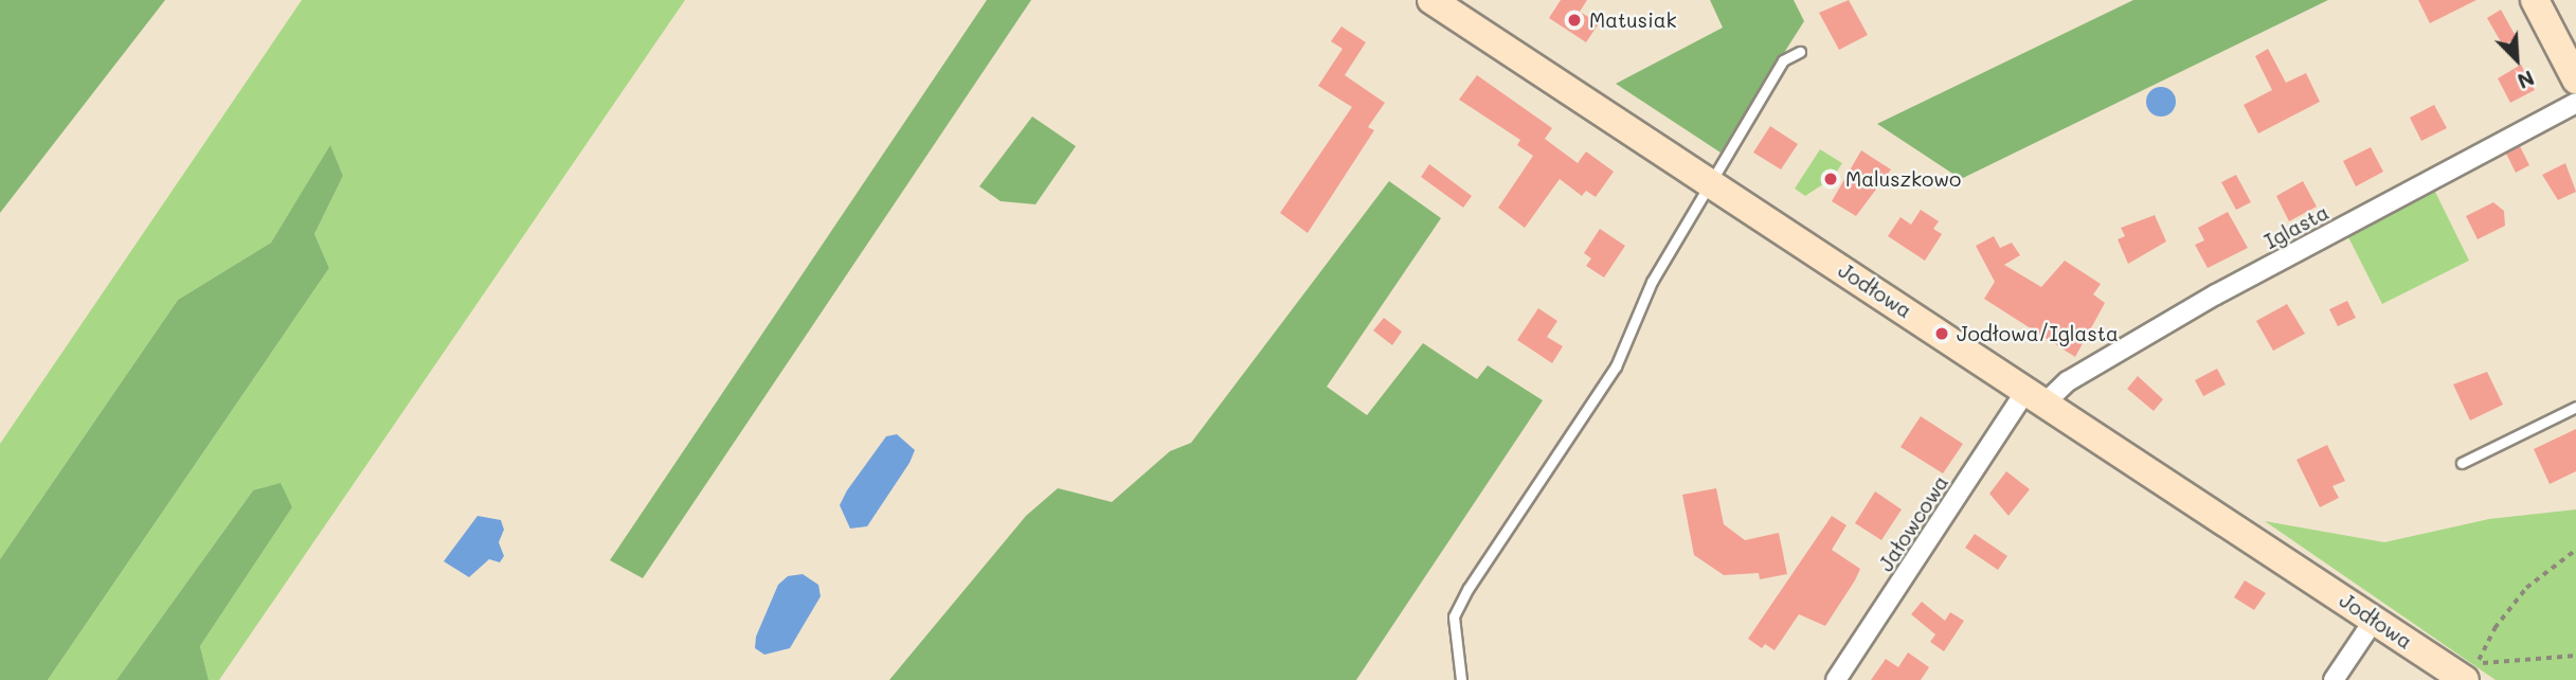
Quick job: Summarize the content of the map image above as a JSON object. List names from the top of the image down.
{
  "streets": {
    "street": ["Iglasta", "Jodłowa", "Jałowcowa"]
  },
  "crossings": [
    ["Iglasta", "Jodłowa"],
    ["Iglasta", "Jałowcowa"],
    ["Jodłowa", "Jałowcowa"]
  ],
  "places": ["Matusiak", "Maluszkowo", "Jodłowa/Iglasta"],
  "north": "bottom right"
}
